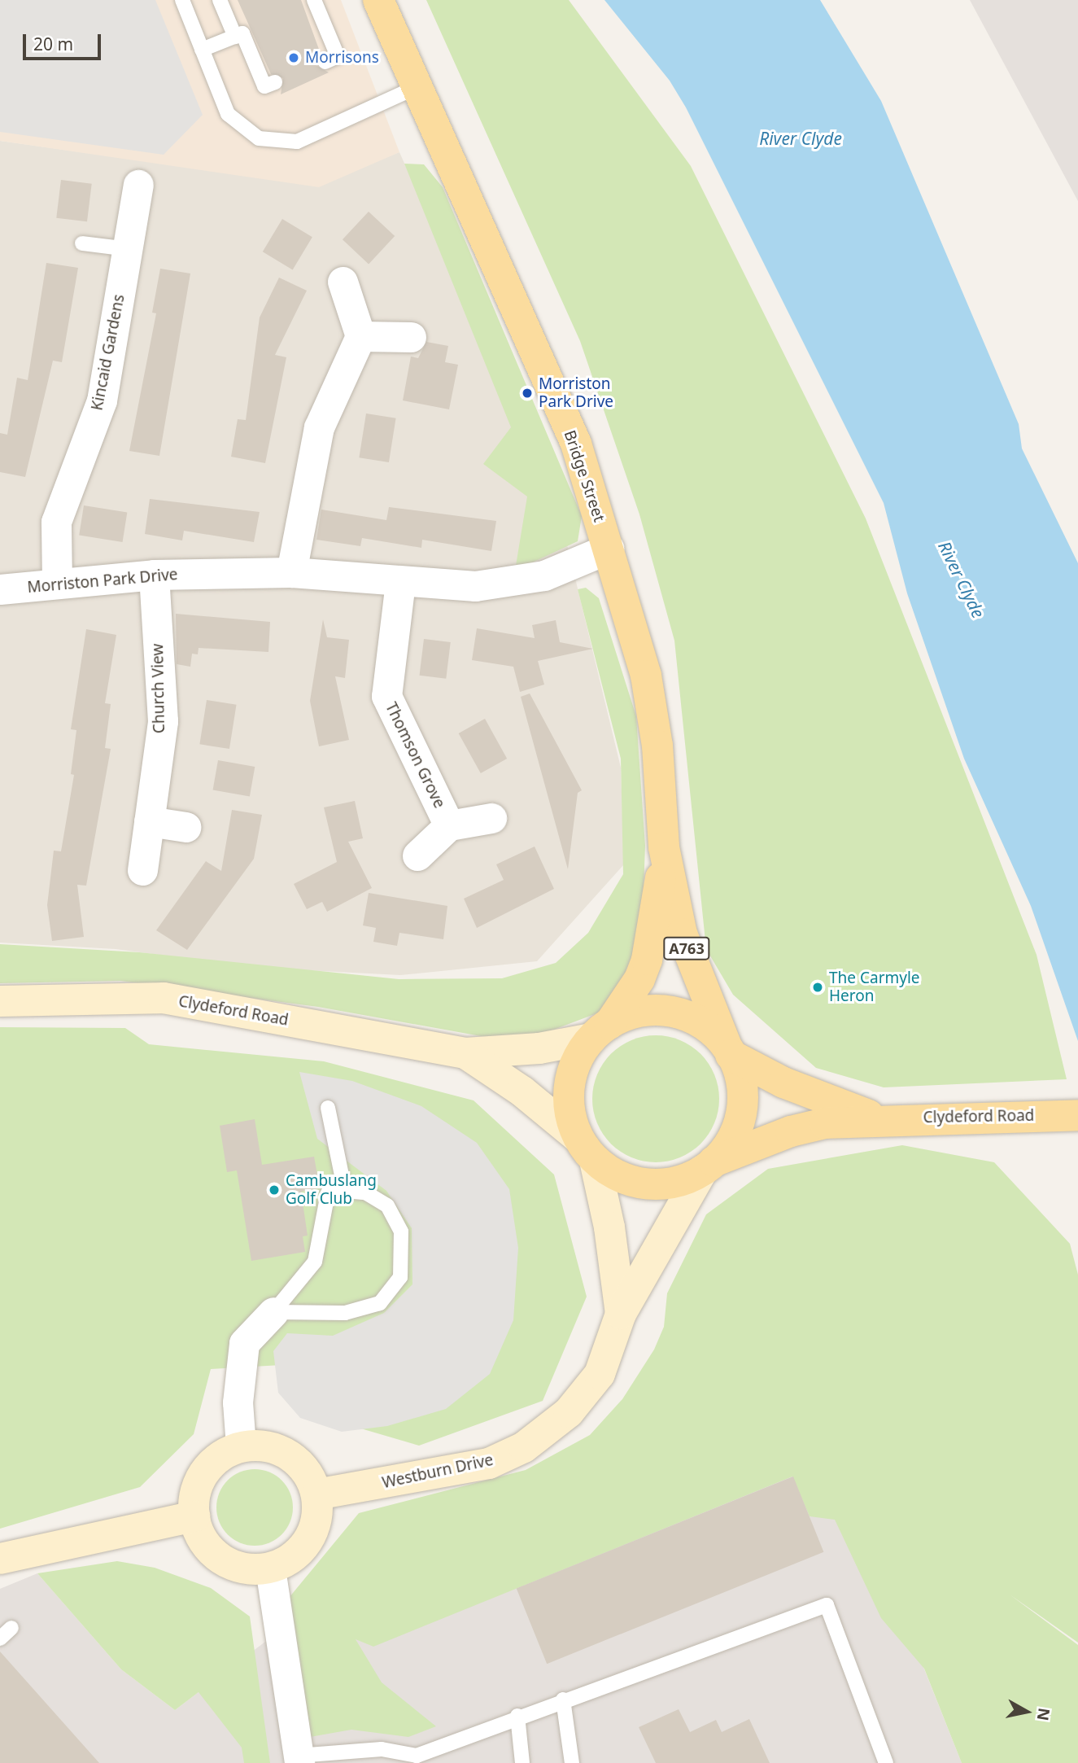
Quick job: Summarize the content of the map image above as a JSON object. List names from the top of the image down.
{
  "streets": {
    "main road": ["Bridge Street", "A763", "Clydeford Road"],
    "street": [
      "Kincaid Gardens",
      "Morriston Park Drive",
      "Church View",
      "Thomson Grove",
      "Westburn Drive"
    ]
  },
  "crossings": [
    ["Kincaid Gardens", "Morriston Park Drive"],
    ["Bridge Street", "Morriston Park Drive"],
    ["Bridge Street", "Clydeford Road"],
    ["Bridge Street", "Westburn Drive"],
    ["Morriston Park Drive", "Church View"],
    ["Morriston Park Drive", "Thomson Grove"],
    ["Clydeford Road", "Westburn Drive"]
  ],
  "water": ["River Clyde"],
  "places": [
    "Morrisons",
    "Morriston Park Drive",
    "The Carmyle Heron",
    "Cambuslang Golf Club"
  ],
  "scale_bar": "20 m",
  "north": "right"
}
